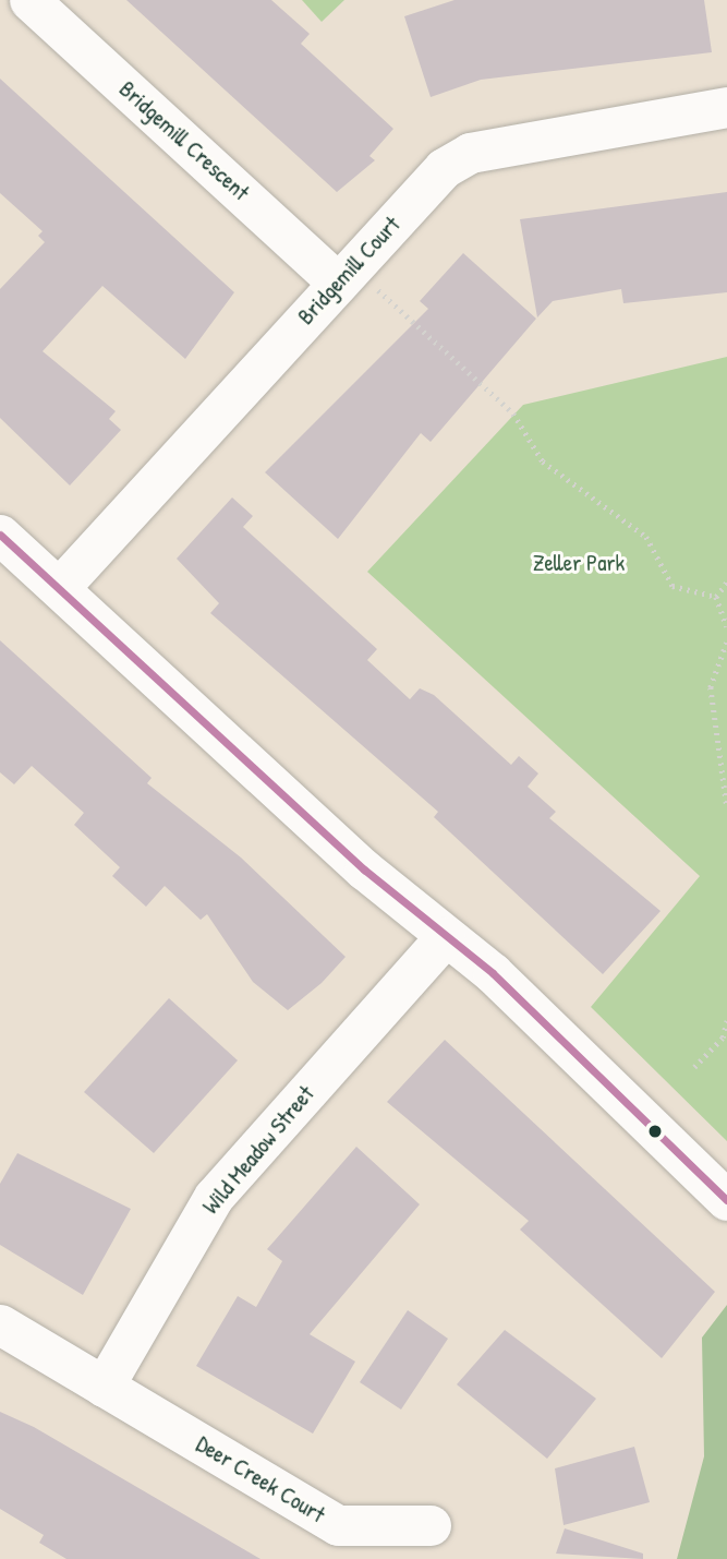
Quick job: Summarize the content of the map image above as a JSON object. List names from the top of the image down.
{
  "streets": {
    "street": [
      "Bridgemill Crescent",
      "Bridgemill Court",
      "Wild Meadow Street",
      "Deer Creek Court"
    ]
  },
  "crossings": [
    ["Bridgemill Crescent", "Bridgemill Court"],
    ["Wild Meadow Street", "Deer Creek Court"]
  ],
  "parks": ["Zeller Park"]
}
